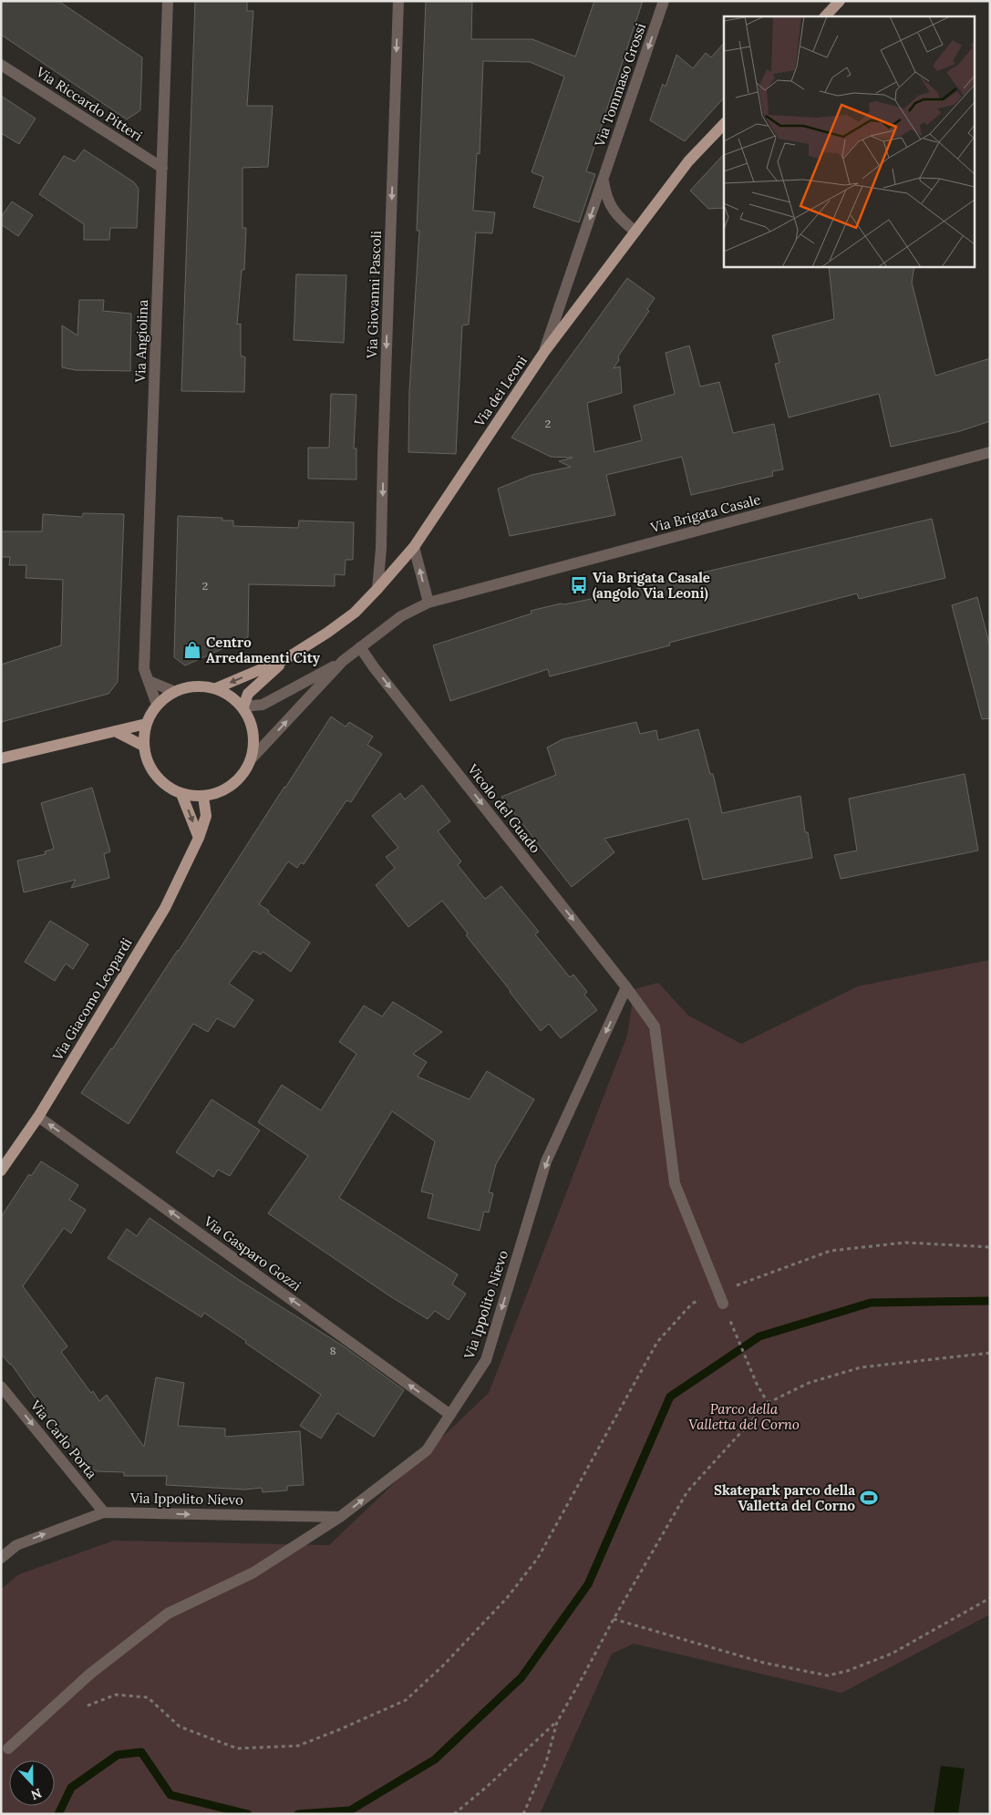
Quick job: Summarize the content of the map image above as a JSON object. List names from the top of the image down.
{
  "streets": {
    "main road": ["Via dei Leoni", "Via Brigata Casale", "Via Giacomo Leopardi"],
    "street": [
      "Via Tommaso Grossi",
      "Via Riccardo Pitteri",
      "Via Giovanni Pascoli",
      "Via Angiolina",
      "Vicolo del Guado",
      "Via Gasparo Gozzi",
      "Via Ippolito Nievo",
      "Via Carlo Porta"
    ]
  },
  "crossings": [
    ["Via Tommaso Grossi", "Via dei Leoni"],
    ["Via Riccardo Pitteri", "Via Angiolina"],
    ["Via Giovanni Pascoli", "Via dei Leoni"],
    ["Via Angiolina", "Via dei Leoni"],
    ["Via Angiolina", "Via Brigata Casale"],
    ["Via Angiolina", "Via Giacomo Leopardi"],
    ["Via dei Leoni", "Via Brigata Casale"],
    ["Via dei Leoni", "Via Giacomo Leopardi"],
    ["Via Brigata Casale", "Vicolo del Guado"],
    ["Via Brigata Casale", "Via Giacomo Leopardi"],
    ["Vicolo del Guado", "Via Ippolito Nievo"],
    ["Via Giacomo Leopardi", "Via Gasparo Gozzi"],
    ["Via Gasparo Gozzi", "Via Ippolito Nievo"],
    ["Via Ippolito Nievo", "Via Carlo Porta"]
  ],
  "one_way": [
    "Via Tommaso Grossi",
    "Via Giovanni Pascoli",
    "Vicolo del Guado",
    "Via Gasparo Gozzi",
    "Via Carlo Porta"
  ],
  "parks": ["Parco della Valletta del Corno"],
  "places": {
    "bus stop": ["Via Brigata Casale (angolo Via Leoni)"],
    "shop": ["Centro Arredamenti City"],
    "sports": ["Skatepark parco della Valletta del Corno"]
  },
  "house_numbers": ["2", "2", "8"],
  "north": "bottom"
}
